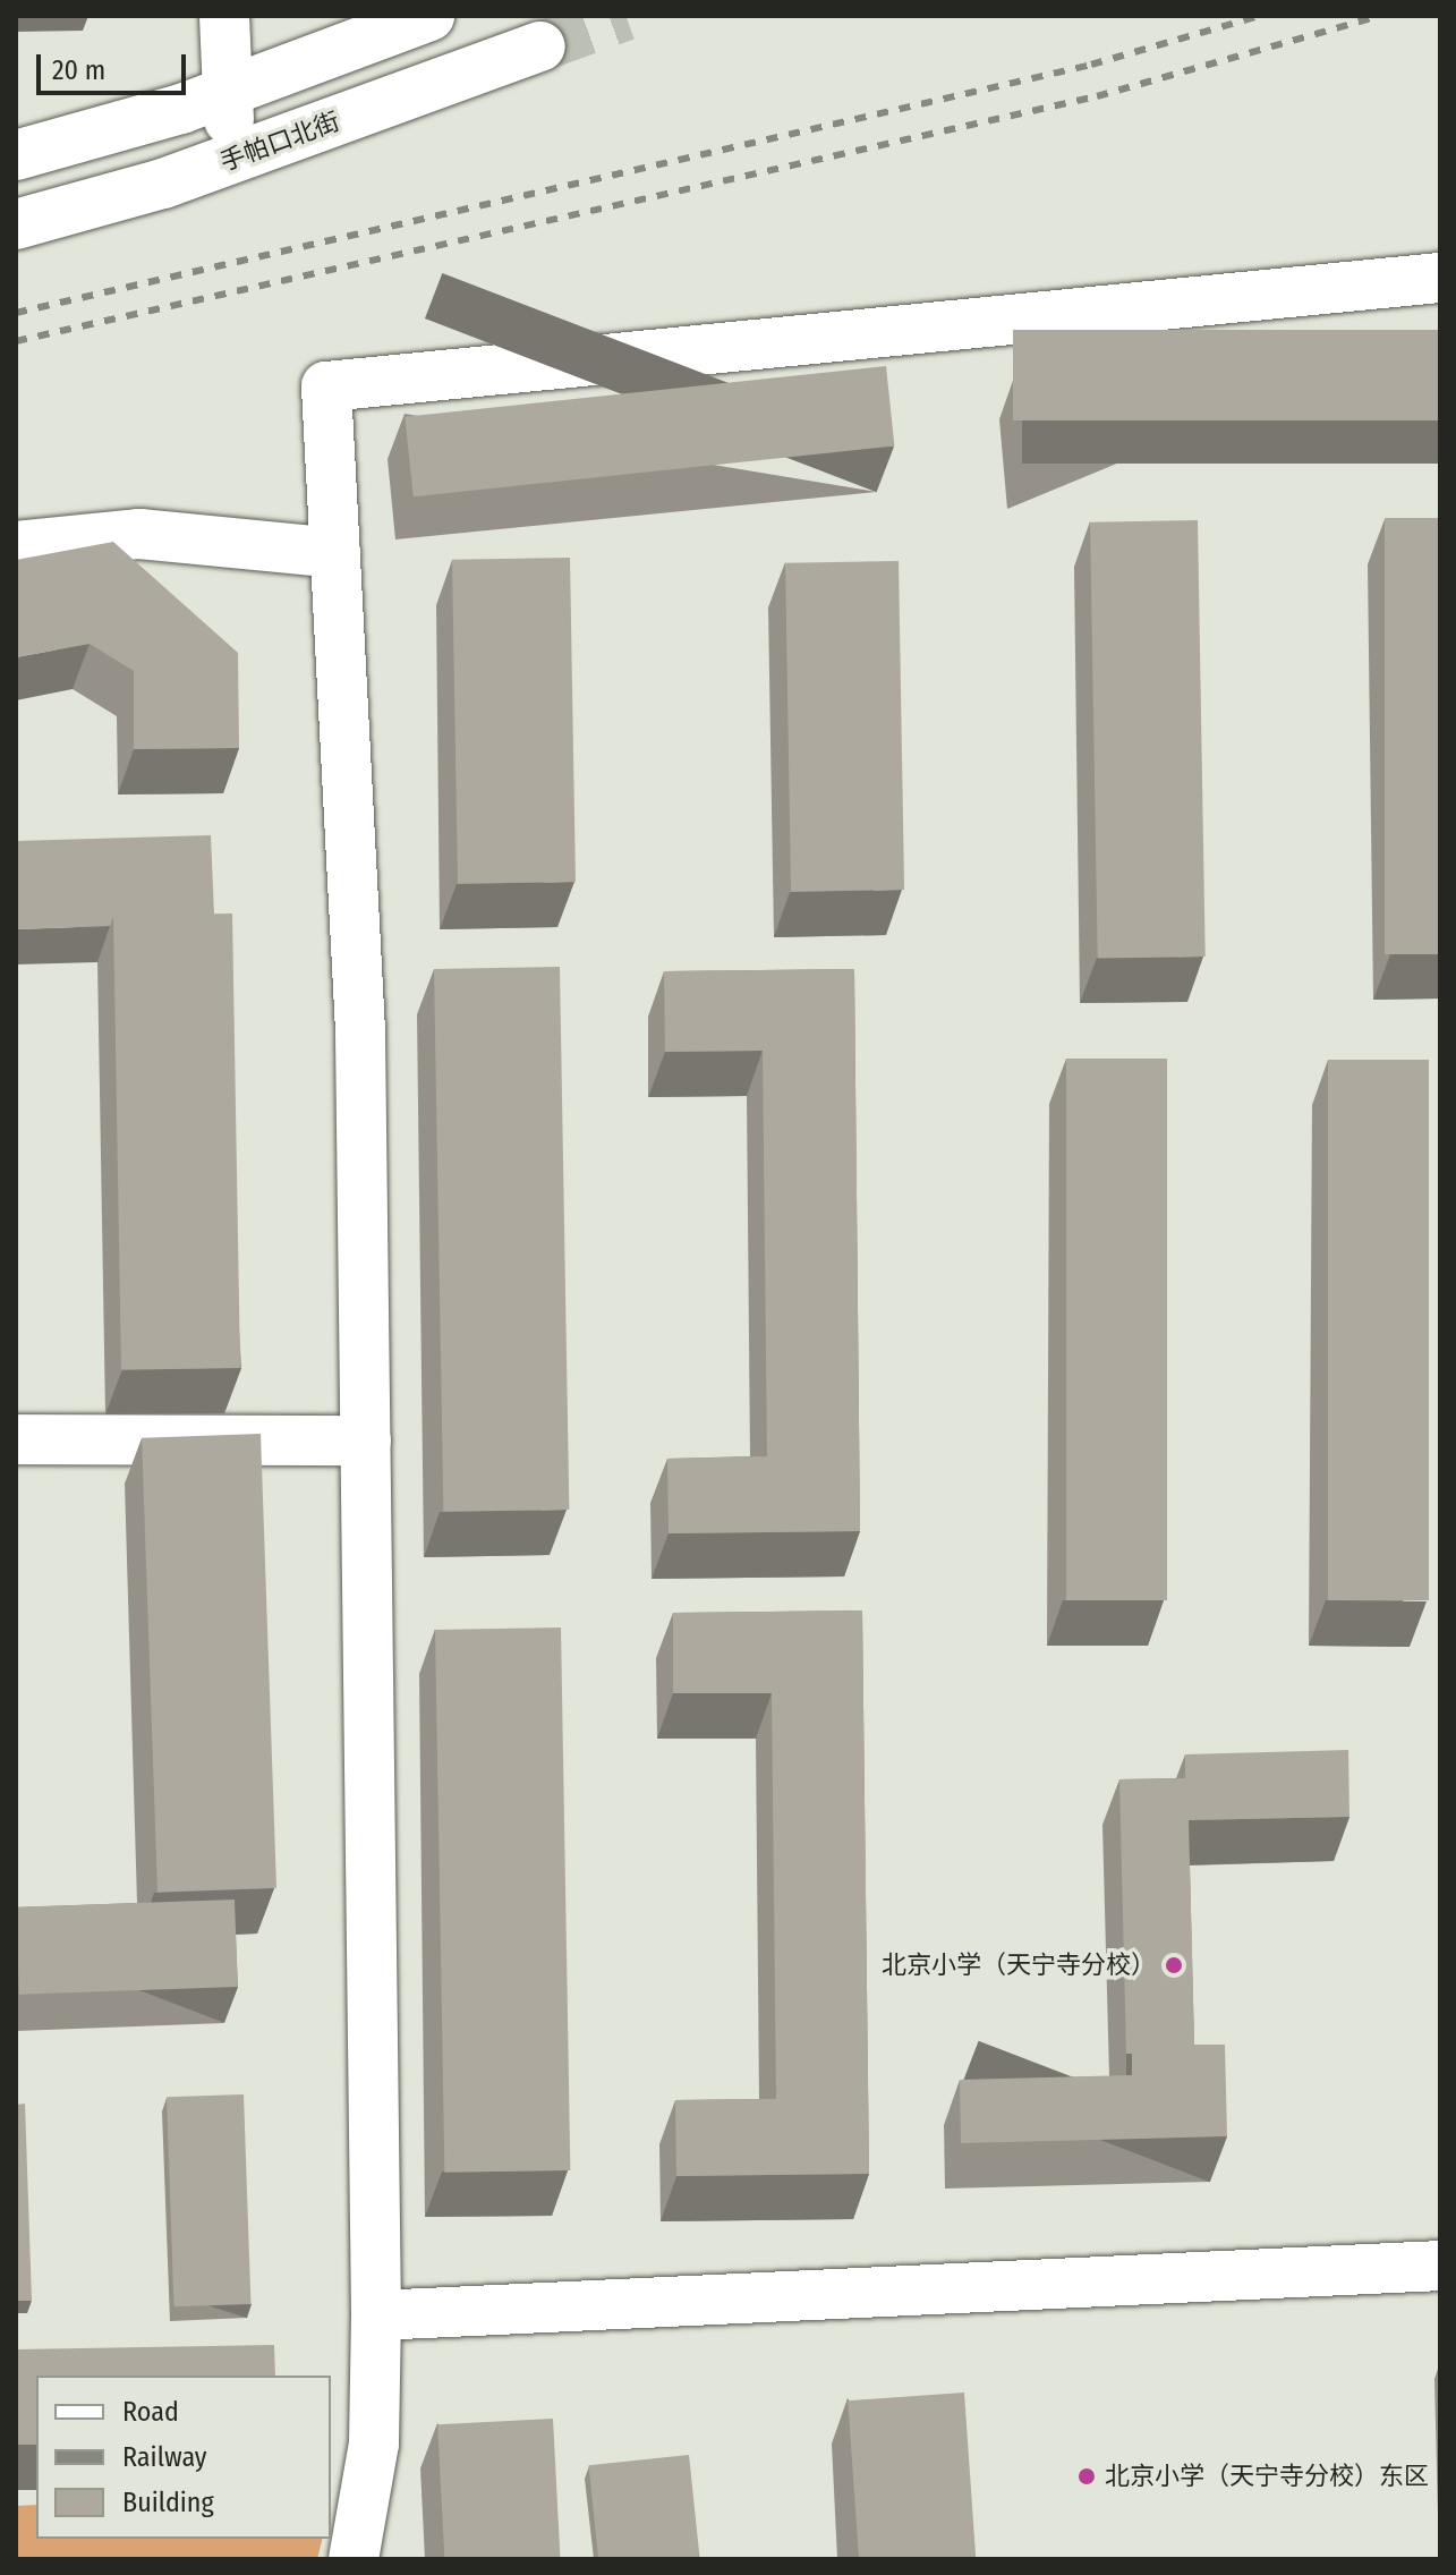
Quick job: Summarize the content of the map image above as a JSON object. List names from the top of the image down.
{
  "streets": {
    "street": ["手帕口北街"]
  },
  "places": ["北京小学（天宁寺分校）", "北京小学（天宁寺分校）东区"],
  "legend": ["Road", "Railway", "Building"],
  "scale_bar": "20 m"
}
